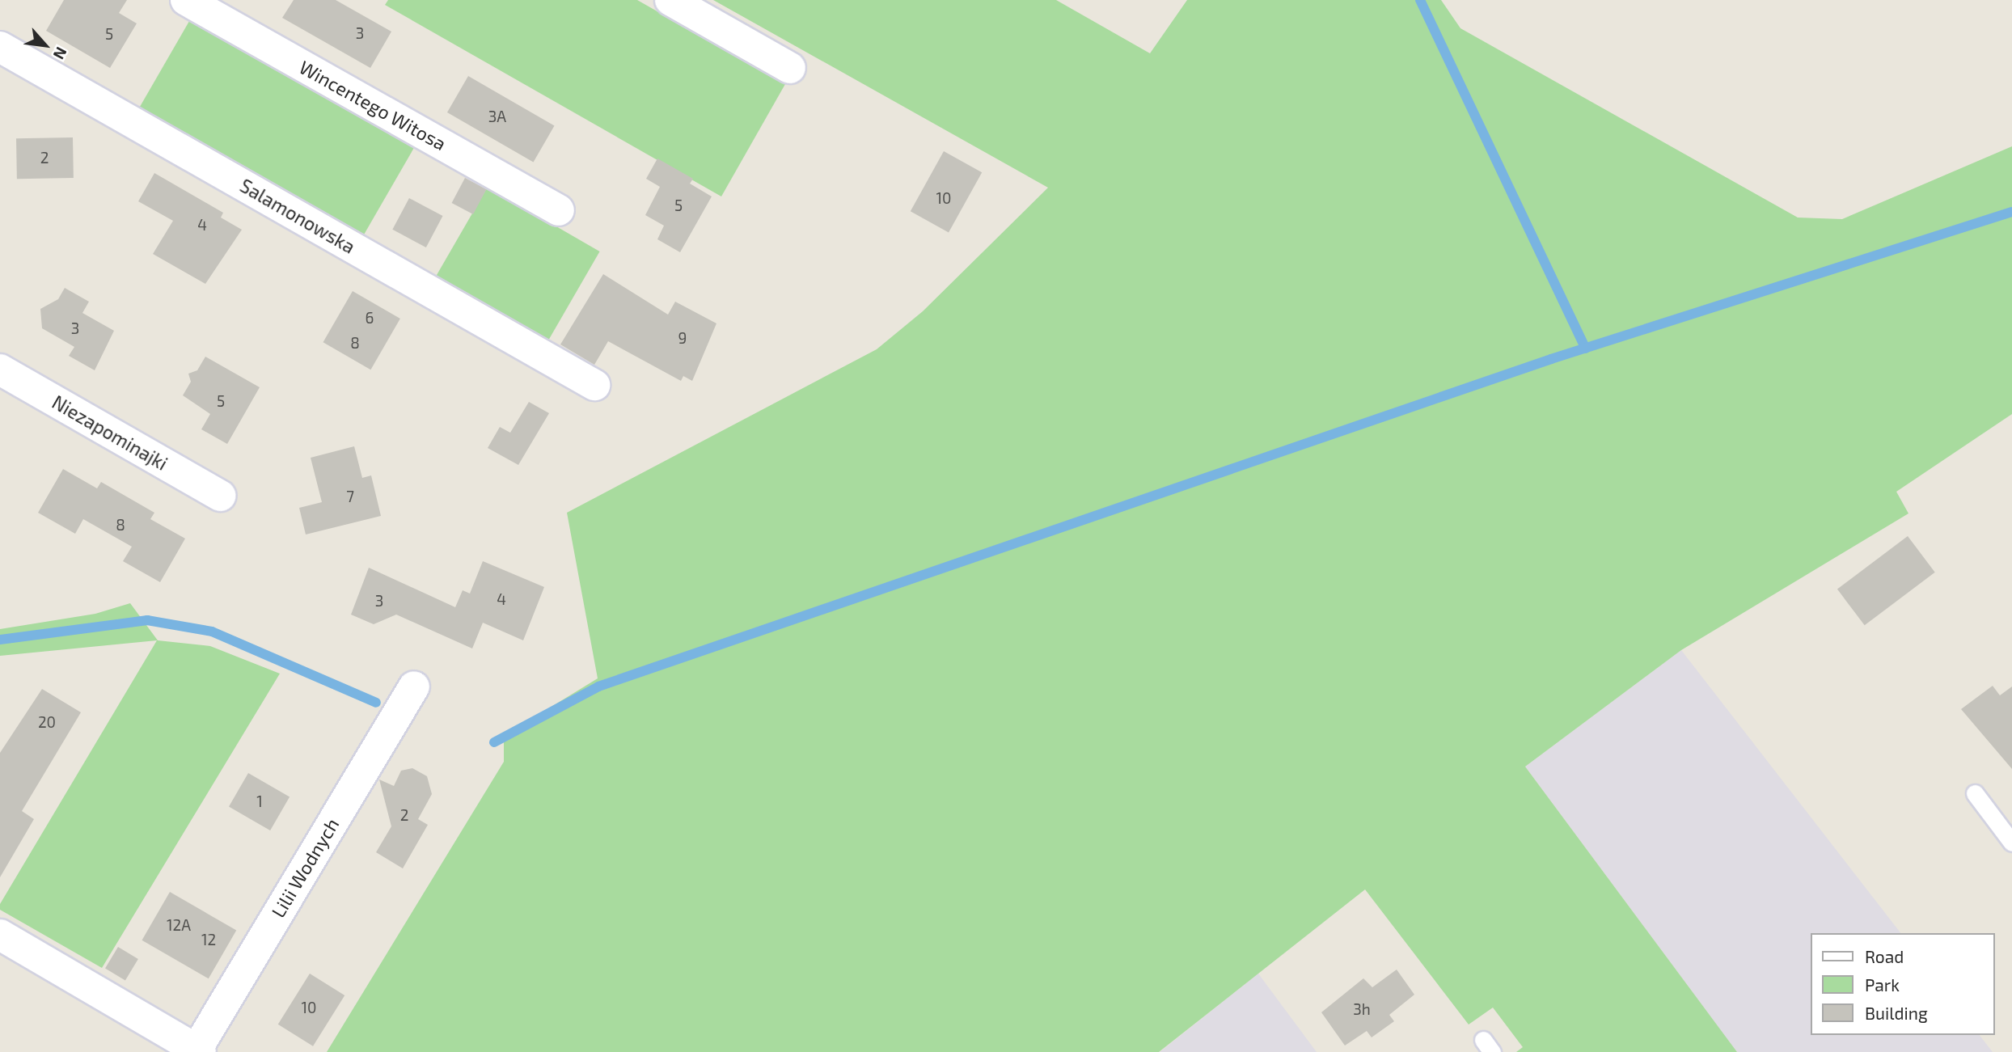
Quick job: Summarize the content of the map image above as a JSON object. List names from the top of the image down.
{
  "streets": {
    "street": [
      "Wincentego Witosa",
      "Salamonowska",
      "Niezapominajki",
      "Lilii Wodnych"
    ]
  },
  "house_numbers": [
    "3",
    "5",
    "3A",
    "2",
    "10",
    "5",
    "4",
    "6",
    "3",
    "9",
    "8",
    "5",
    "7",
    "8",
    "4",
    "3",
    "20",
    "1",
    "2",
    "12A",
    "12",
    "10",
    "3h"
  ],
  "legend": ["Road", "Park", "Building"],
  "north": "bottom right"
}
